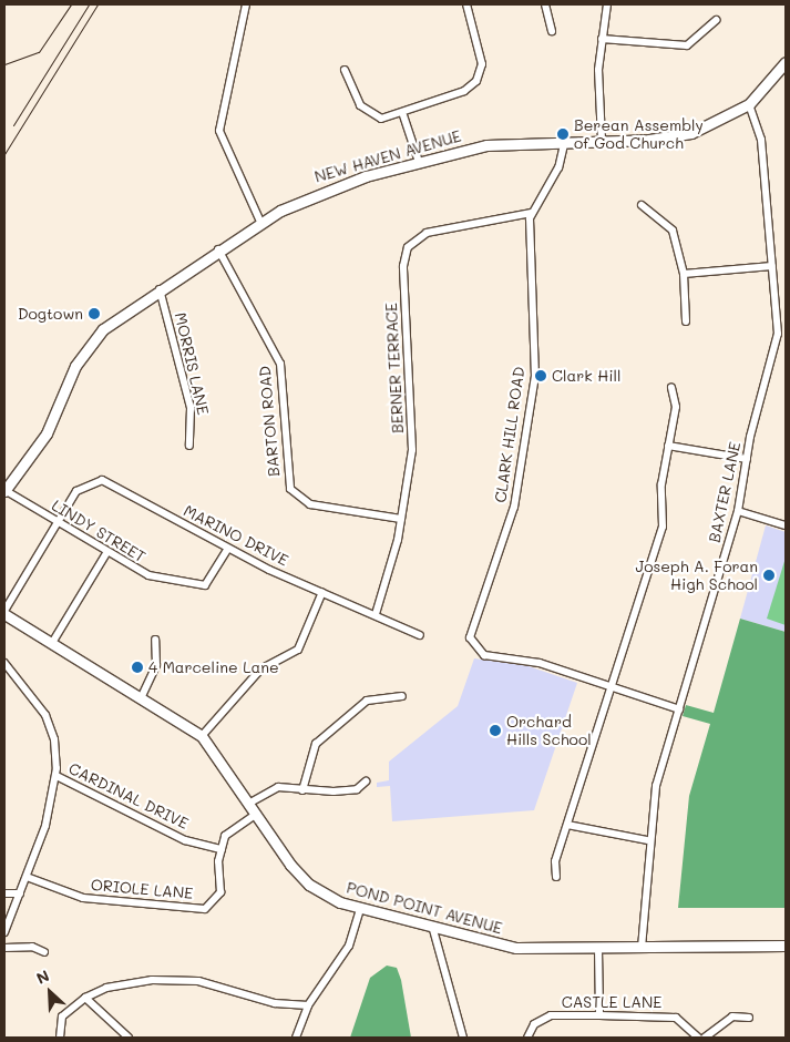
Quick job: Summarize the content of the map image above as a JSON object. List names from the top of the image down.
{
  "streets": {
    "main road": ["NEW HAVEN AVENUE", "POND POINT AVENUE"],
    "street": [
      "MORRIS LANE",
      "BERNER TERRACE",
      "BARTON ROAD",
      "CLARK HILL ROAD",
      "BAXTER LANE",
      "LINDY STREET",
      "MARINO DRIVE",
      "CARDINAL DRIVE",
      "ORIOLE LANE",
      "CASTLE LANE"
    ]
  },
  "crossings": [
    ["NEW HAVEN AVENUE", "MORRIS LANE"],
    ["NEW HAVEN AVENUE", "BARTON ROAD"],
    ["NEW HAVEN AVENUE", "BAXTER LANE"],
    ["NEW HAVEN AVENUE", "LINDY STREET"],
    ["BERNER TERRACE", "BARTON ROAD"],
    ["BERNER TERRACE", "CLARK HILL ROAD"],
    ["BERNER TERRACE", "MARINO DRIVE"],
    ["BAXTER LANE", "POND POINT AVENUE"],
    ["LINDY STREET", "MARINO DRIVE"],
    ["MARINO DRIVE", "POND POINT AVENUE"],
    ["CARDINAL DRIVE", "ORIOLE LANE"]
  ],
  "places": [
    "Berean Assembly of God Church",
    "Dogtown",
    "Clark Hill",
    "Joseph A. Foran High School",
    "4 Marceline Lane",
    "Orchard Hills School"
  ],
  "north": "top left"
}
